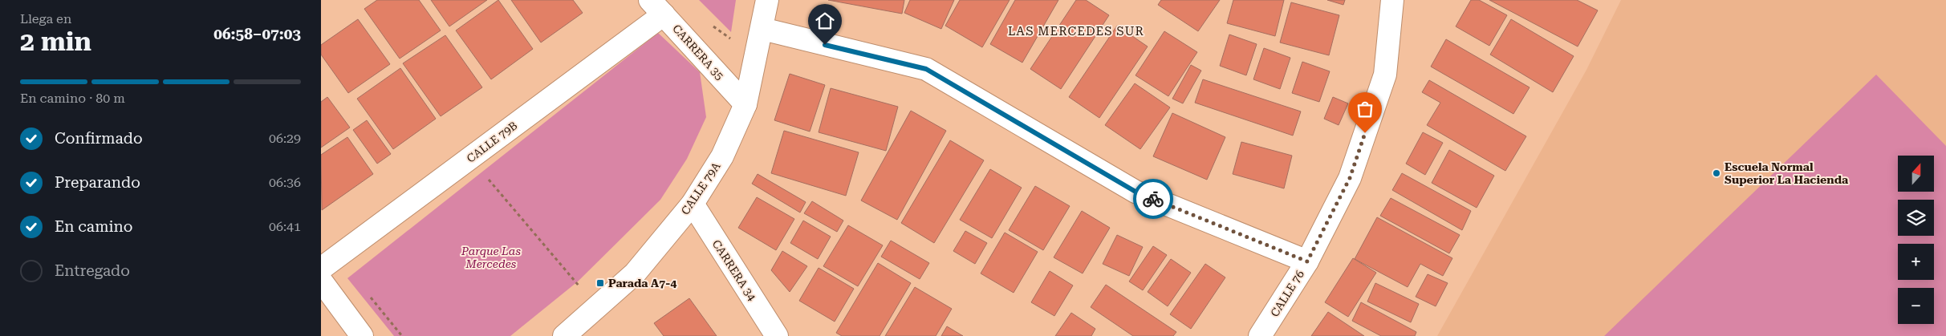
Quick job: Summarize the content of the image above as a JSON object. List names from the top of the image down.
{
  "streets": {
    "street": [
      "CARRERA 35",
      "CALLE 79B",
      "CALLE 79A",
      "CARRERA 34",
      "CALLE 76"
    ]
  },
  "crossings": [
    ["CARRERA 35", "CALLE 79B"],
    ["CARRERA 35", "CALLE 79A"],
    ["CALLE 79A", "CARRERA 34"]
  ],
  "districts": ["LAS MERCEDES SUR"],
  "parks": ["Parque Las Mercedes"],
  "places": {
    "other": ["Escuela Normal Superior La Hacienda"],
    "transit": ["Parada A7-4"]
  },
  "north": "top",
  "page": {
    "heading": ["2 min", "Llega en", "06:58–07:03"],
    "bar": "En camino · 80 m",
    "list": [
      ["Confirmado", "06:29"],
      ["Preparando", "06:36"],
      ["En camino", "06:41"],
      "Entregado"
    ],
    "map_buttons": ["+", "−"]
  }
}
